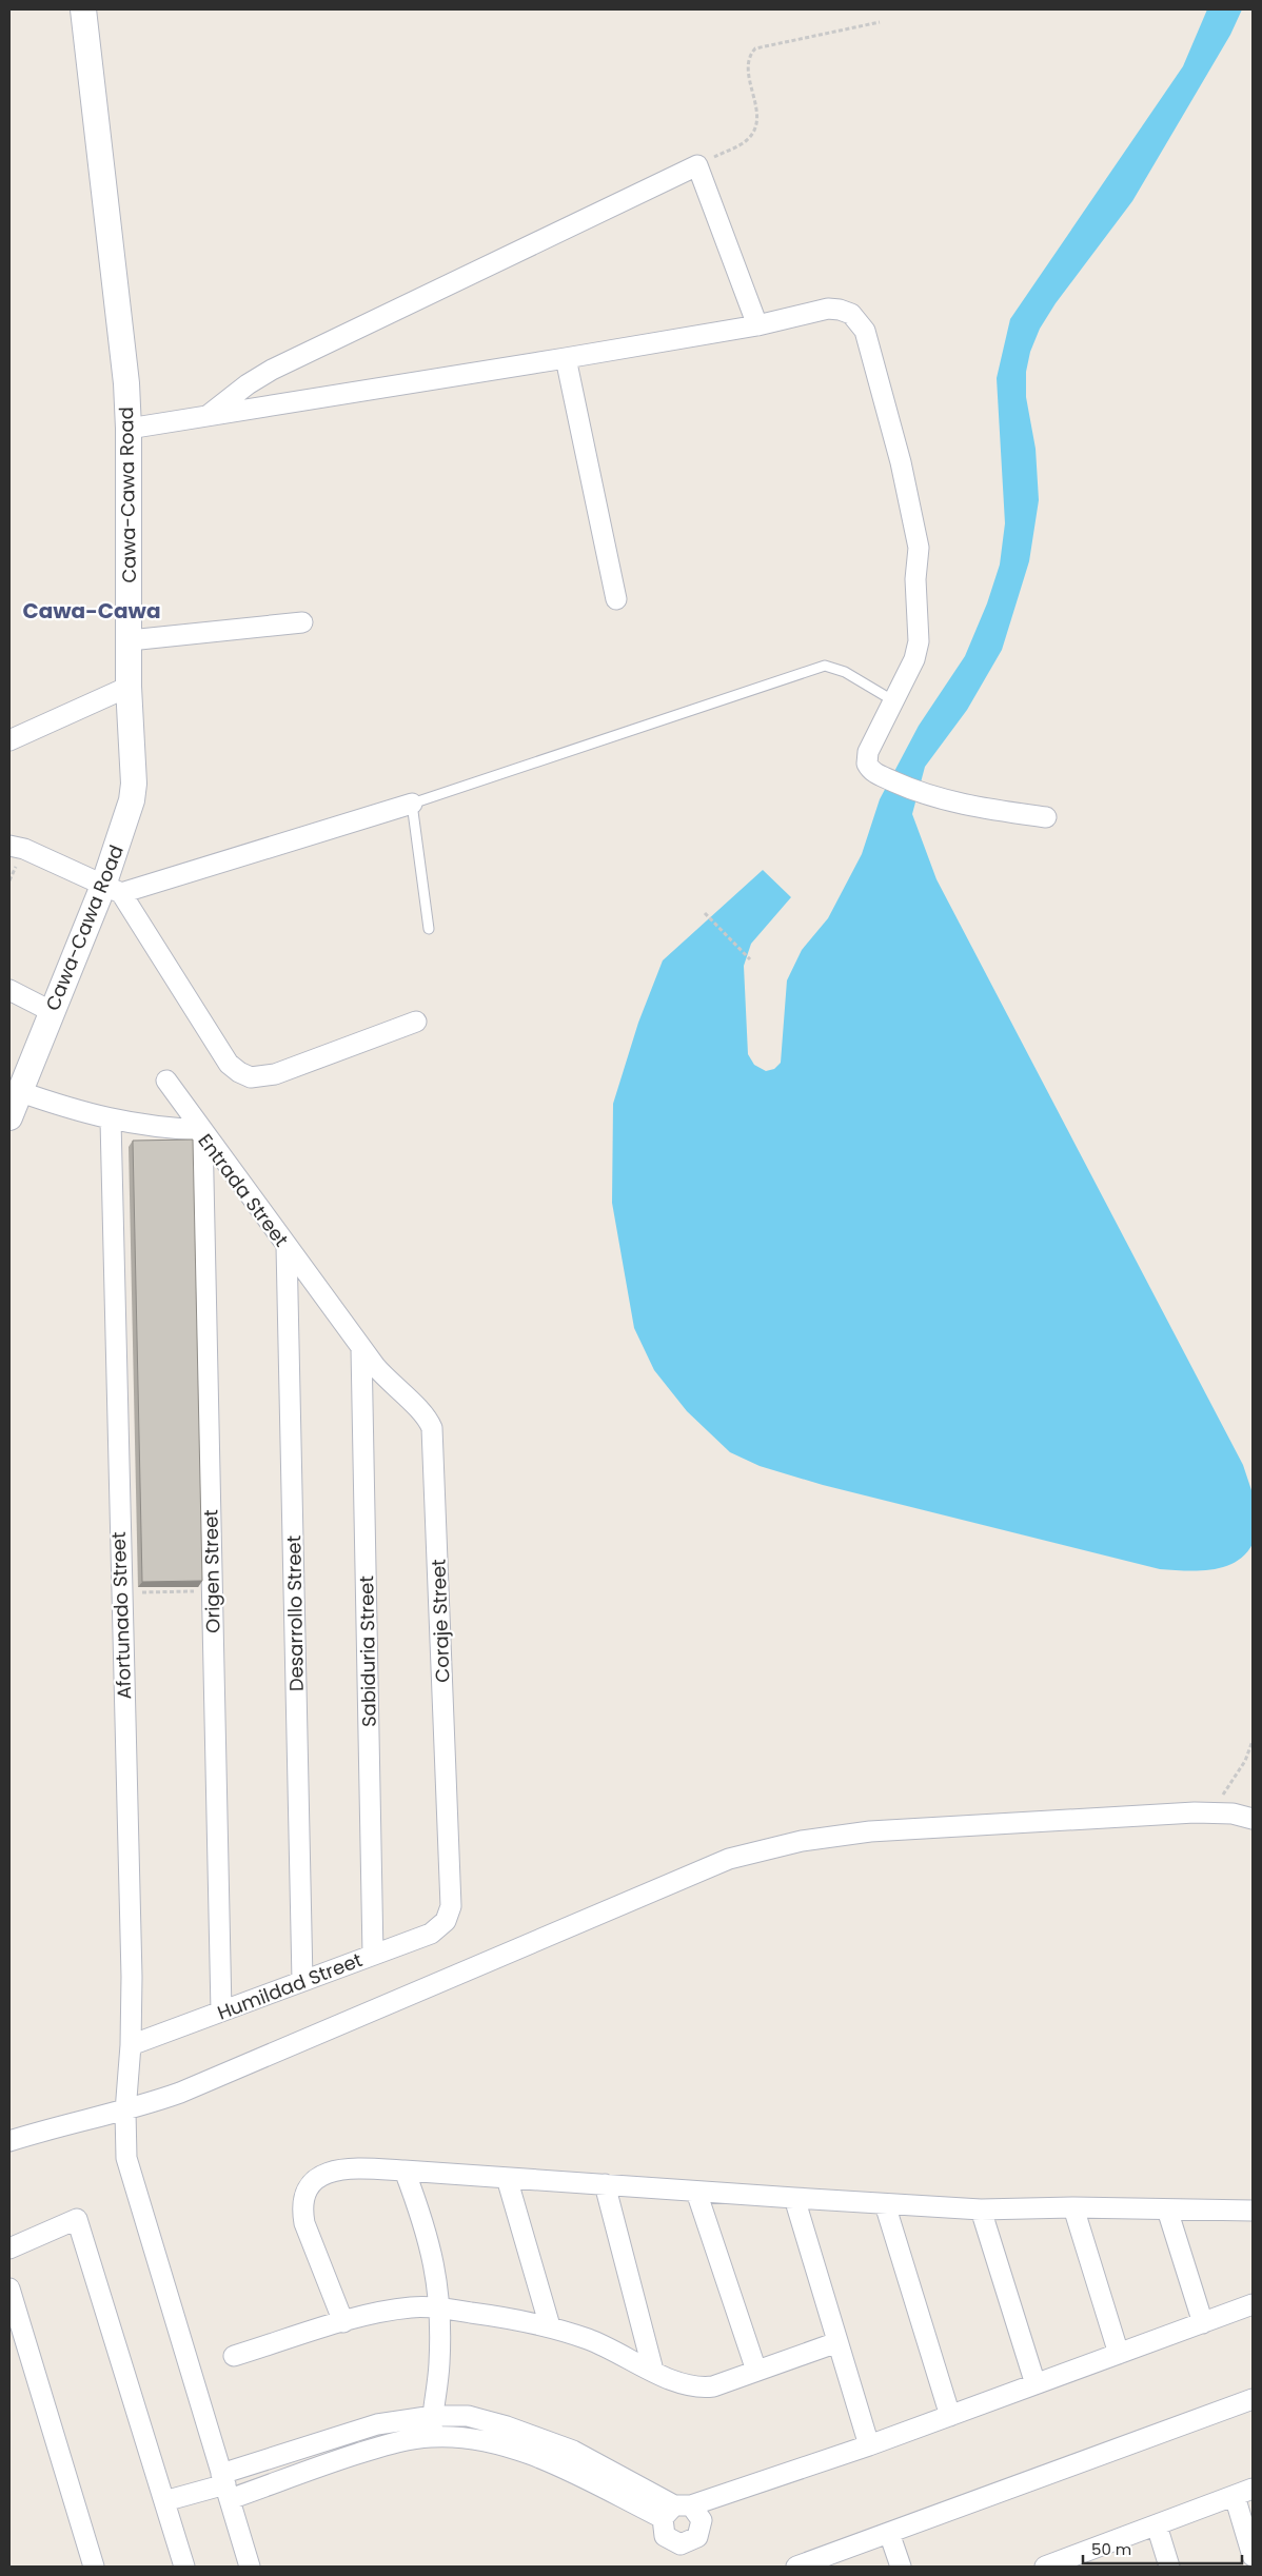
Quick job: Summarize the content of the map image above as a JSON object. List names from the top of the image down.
{
  "streets": {
    "street": [
      "Cawa-Cawa Road",
      "Entrada Street",
      "Origen Street",
      "Desarrollo Street",
      "Afortunado Street",
      "Coraje Street",
      "Sabiduria Street",
      "Humildad Street"
    ]
  },
  "crossings": [
    ["Cawa-Cawa Road", "Entrada Street"],
    ["Entrada Street", "Origen Street"],
    ["Entrada Street", "Desarrollo Street"],
    ["Entrada Street", "Afortunado Street"],
    ["Entrada Street", "Coraje Street"],
    ["Entrada Street", "Sabiduria Street"],
    ["Origen Street", "Humildad Street"],
    ["Desarrollo Street", "Humildad Street"],
    ["Afortunado Street", "Humildad Street"],
    ["Coraje Street", "Sabiduria Street"],
    ["Coraje Street", "Humildad Street"],
    ["Sabiduria Street", "Humildad Street"]
  ],
  "districts": ["Cawa-Cawa"],
  "scale_bar": "50 m"
}
